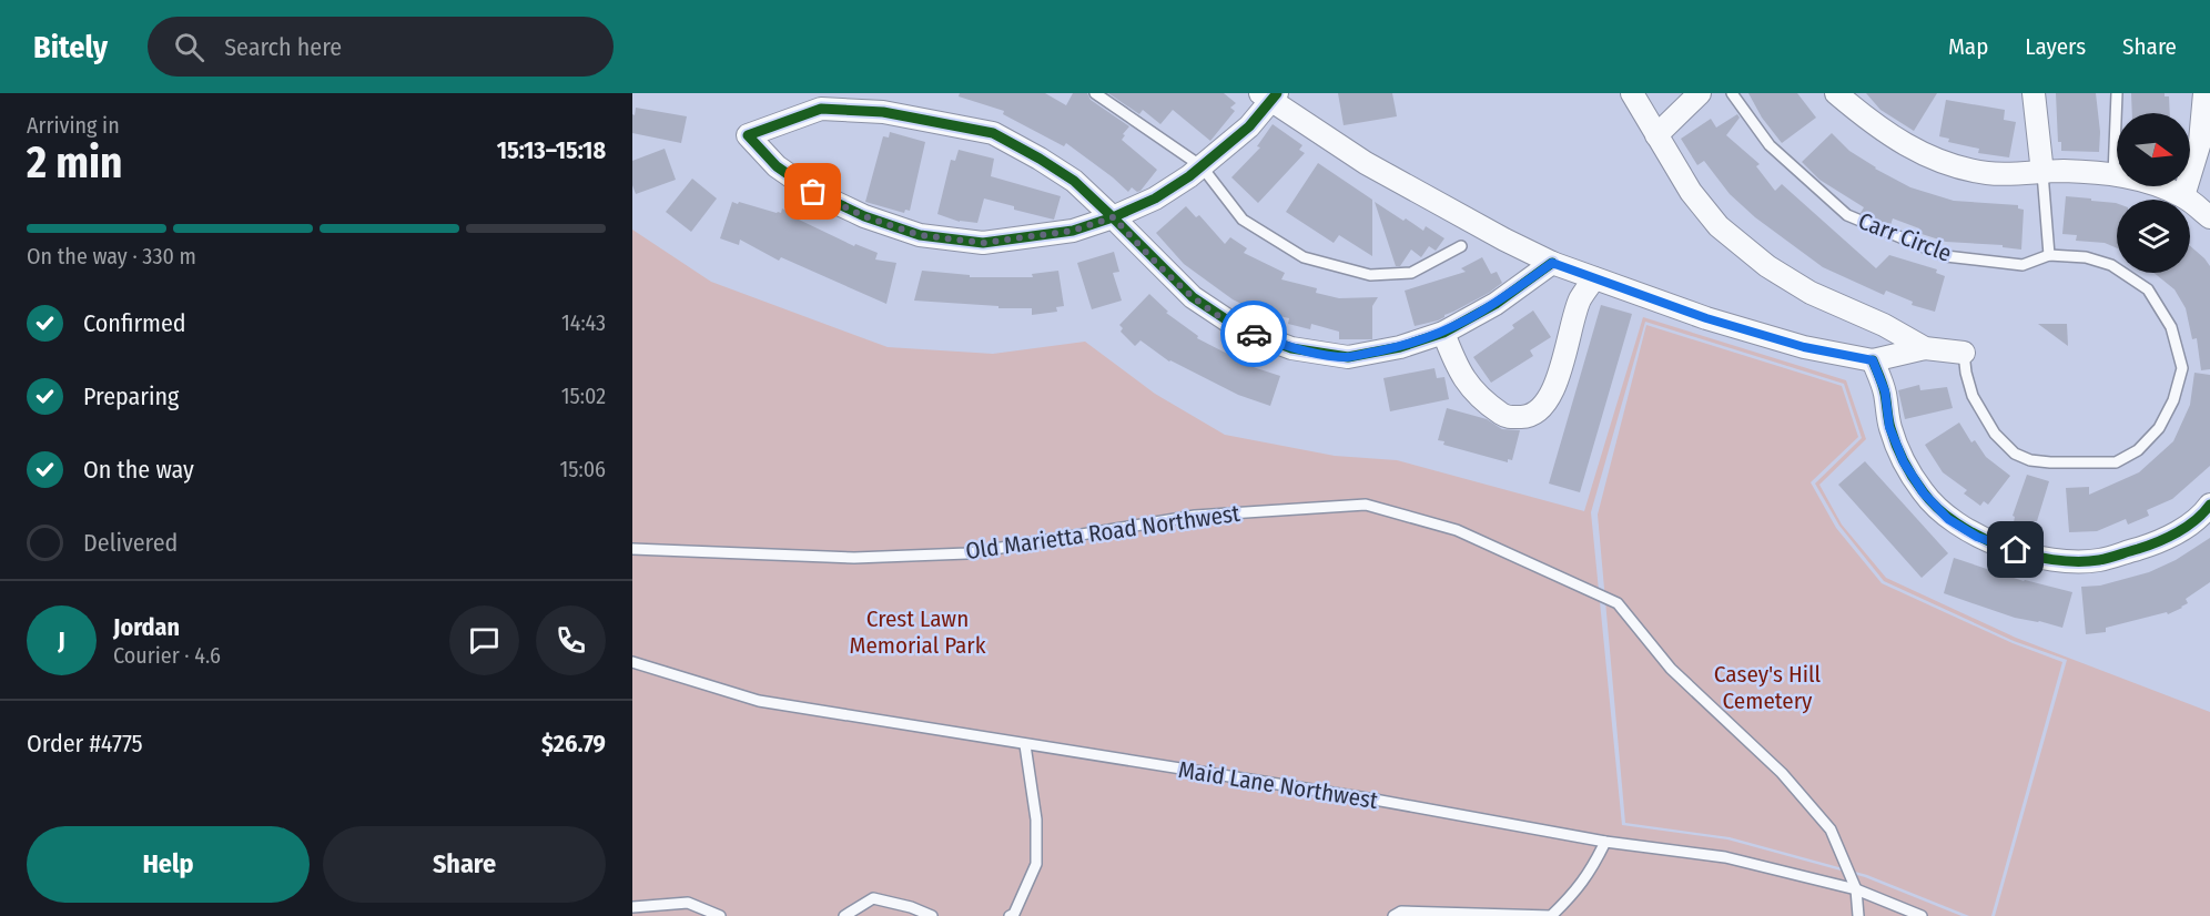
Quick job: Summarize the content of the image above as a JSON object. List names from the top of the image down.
{
  "streets": {
    "lane": ["Carr Circle", "Old Marietta Road Northwest", "Maid Lane Northwest"]
  },
  "crossings": [
    ["Old Marietta Road Northwest", "Maid Lane Northwest"]
  ],
  "parks": ["Crest Lawn Memorial Park", "Casey's Hill Cemetery"],
  "north": "right",
  "page": {
    "header": "Bitely",
    "search": "Search here",
    "nav": ["Map", "Layers", "Share"],
    "heading": ["2 min", "Arriving in", "15:13–15:18"],
    "panel": [
      "Jordan",
      "Courier · 4.6",
      "Order #4775",
      "$26.79"
    ],
    "bar": "On the way · 330 m",
    "list": [
      ["Confirmed", "14:43"],
      ["Preparing", "15:02"],
      ["On the way", "15:06"],
      "Delivered"
    ],
    "round": "J",
    "buttons": ["Help", "Share"]
  }
}
